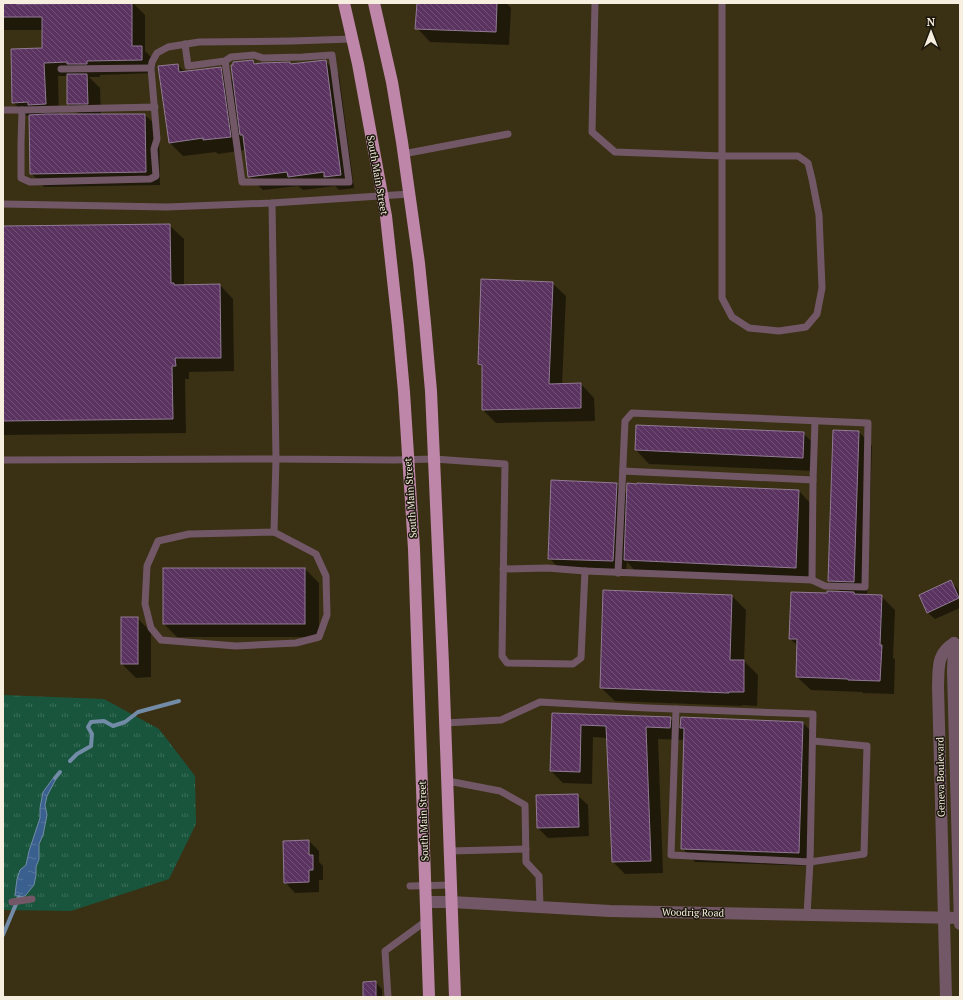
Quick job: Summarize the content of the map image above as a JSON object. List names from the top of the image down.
{
  "streets": {
    "highway": ["South Main Street"],
    "street": ["Geneva Boulevard", "Woodrig Road"]
  },
  "crossings": [
    ["South Main Street", "Woodrig Road"],
    ["Geneva Boulevard", "Woodrig Road"]
  ],
  "north": "top"
}
